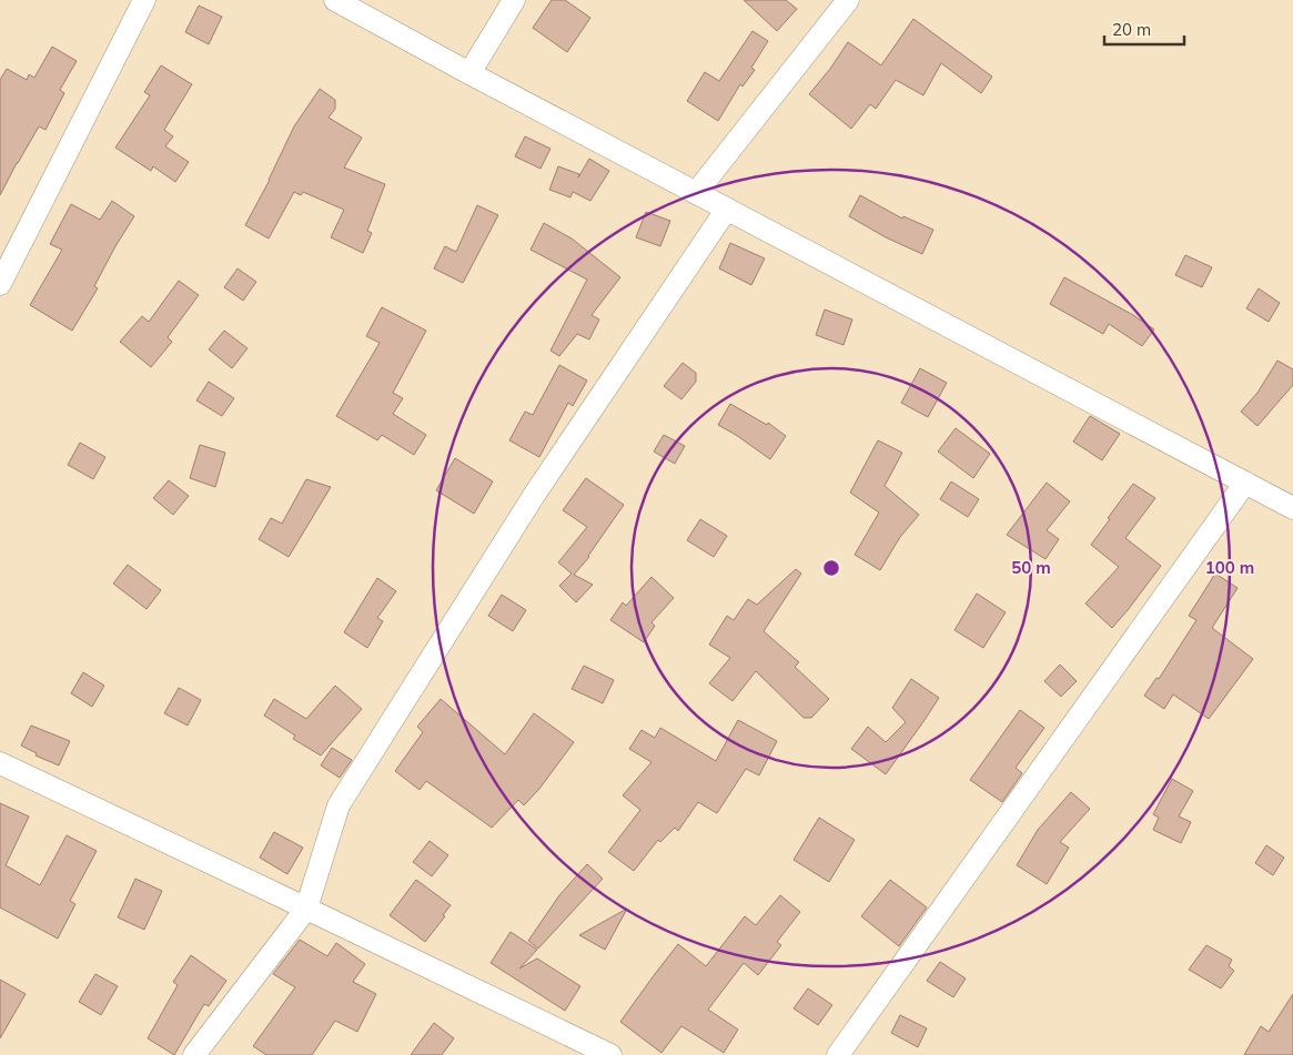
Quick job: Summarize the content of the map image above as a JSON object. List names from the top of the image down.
{
  "scale_bar": "20 m",
  "rings": ["50 m", "100 m"]
}
